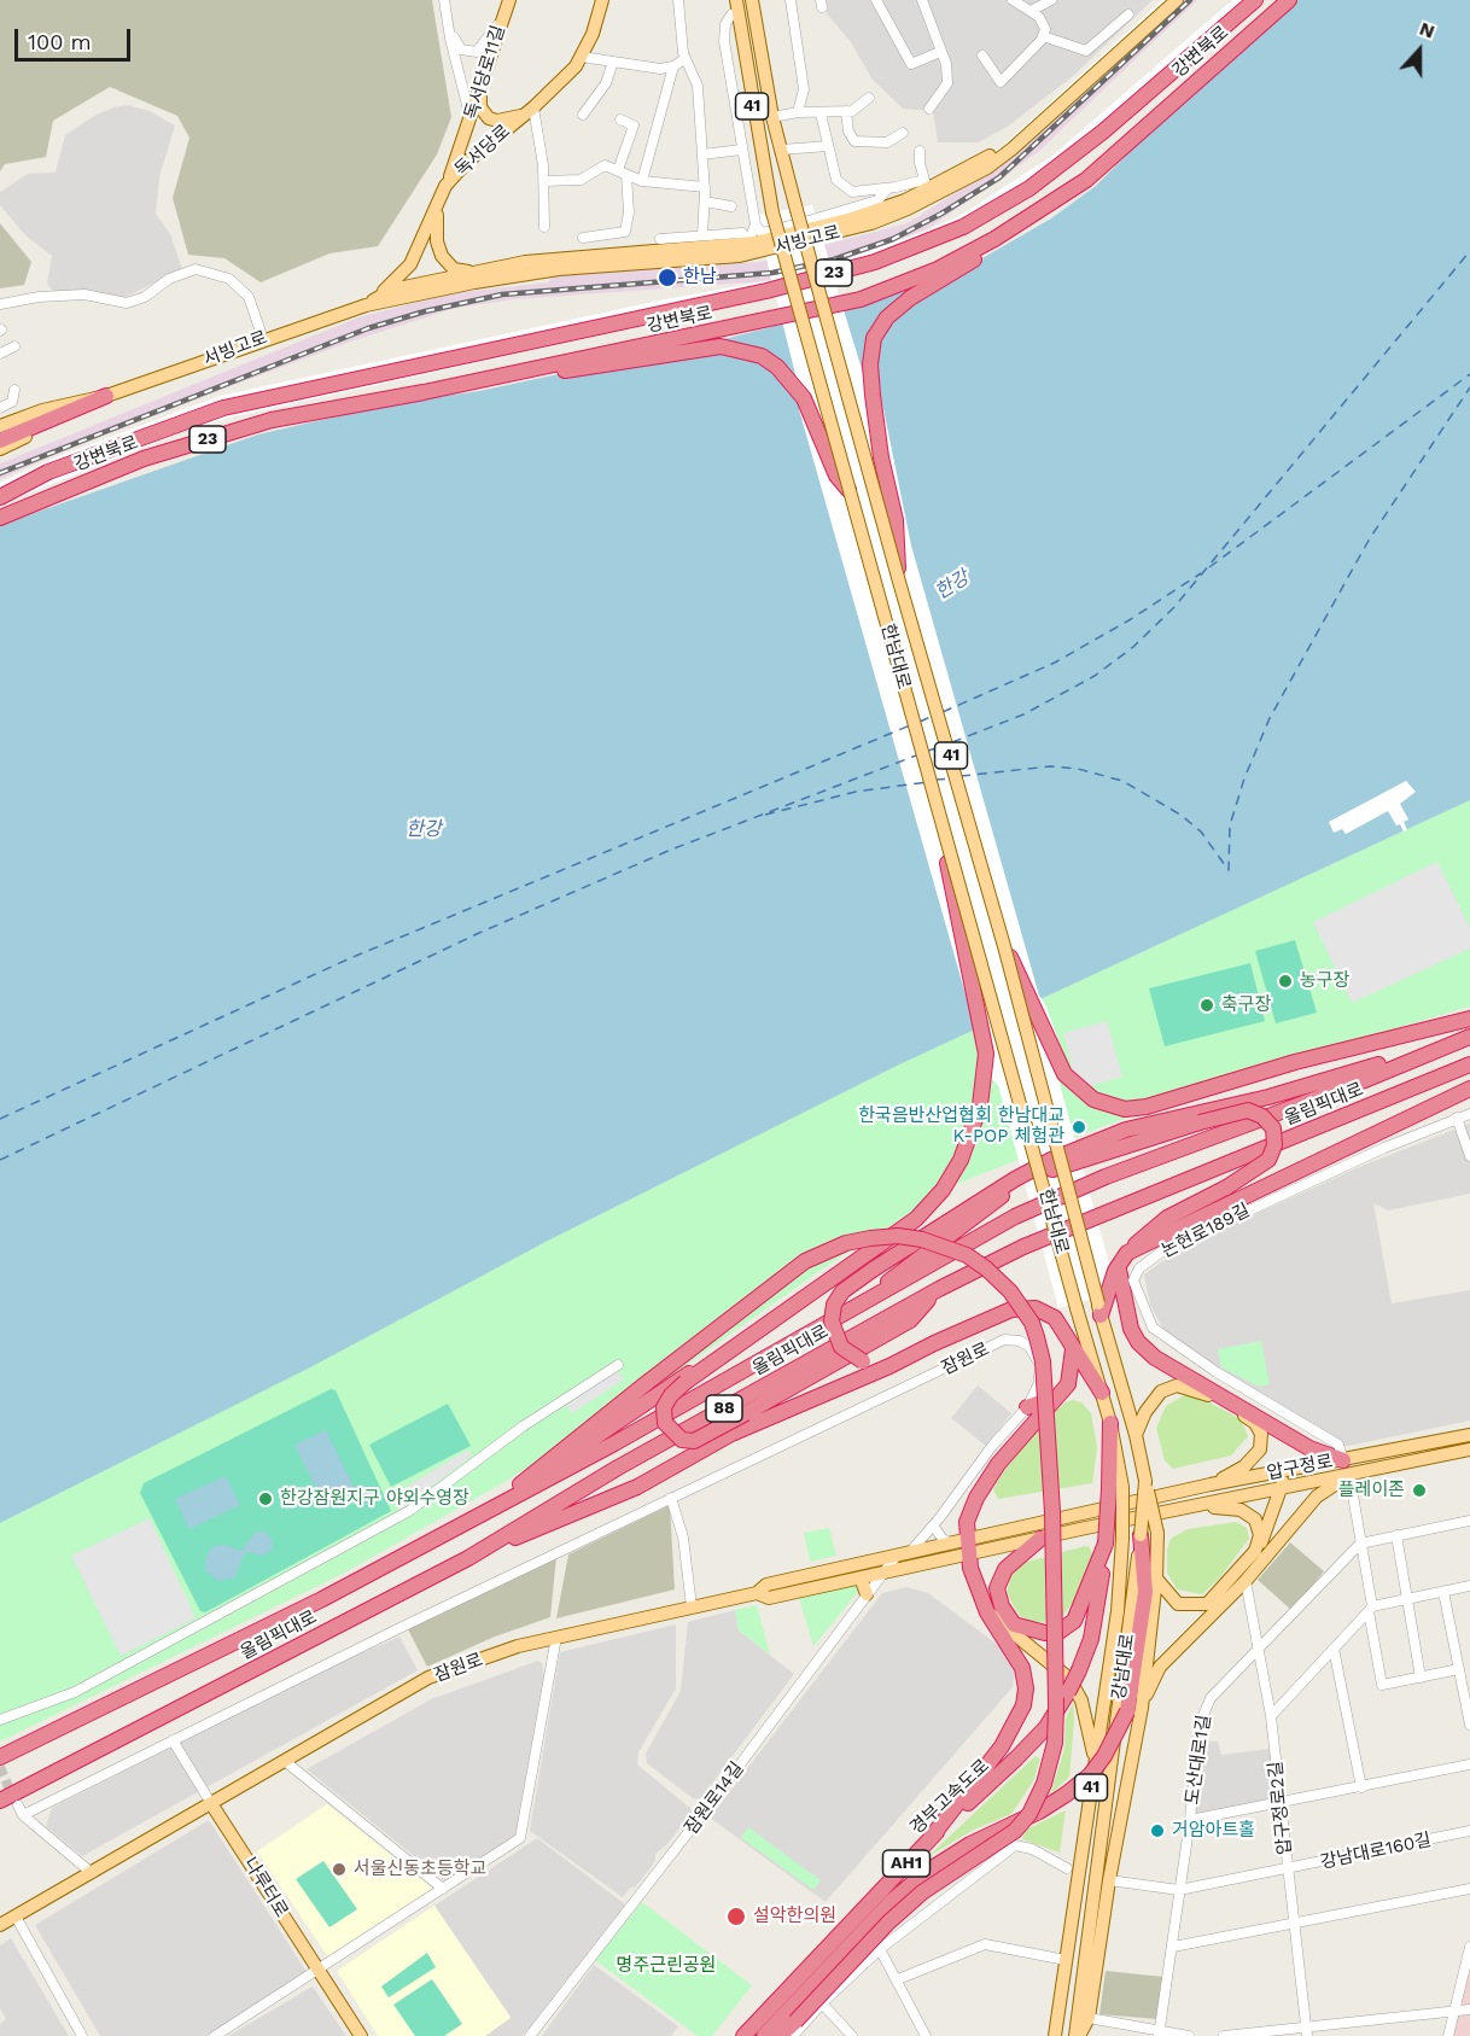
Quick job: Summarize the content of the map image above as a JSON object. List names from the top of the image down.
{
  "streets": {
    "highway": [
      "강변북로",
      "23",
      "올림픽대로",
      "88",
      "경부고속도로",
      "AH1"
    ],
    "main road": [
      "독서당로11길",
      "41",
      "독서당로",
      "서빙고로",
      "한남대로",
      "잠원로",
      "압구정로",
      "강남대로",
      "나루터로"
    ],
    "street": [
      "논현로189길",
      "도산대로1길",
      "잠원로14길",
      "압구정로2길",
      "강남대로160길"
    ]
  },
  "crossings": [
    ["독서당로11길", "독서당로"],
    ["독서당로", "서빙고로"],
    ["한남대로", "강남대로"],
    ["논현로189길", "압구정로"],
    ["잠원로", "압구정로"],
    ["잠원로", "잠원로14길"],
    ["잠원로", "나루터로"],
    ["강남대로", "AH1"],
    ["도산대로1길", "압구정로2길"],
    ["도산대로1길", "강남대로160길"],
    ["경부고속도로", "AH1"],
    ["압구정로2길", "강남대로160길"]
  ],
  "water": ["한강"],
  "parks": ["명주근린공원"],
  "places": [
    "한남",
    "농구장",
    "축구장",
    "한국음반산업협회 한남대교 K-POP 체험관",
    "플레이존",
    "한강잠원지구 야외수영장",
    "거암아트홀",
    "서울신동초등학교",
    "설악한의원"
  ],
  "scale_bar": "100 m",
  "north": "top"
}
